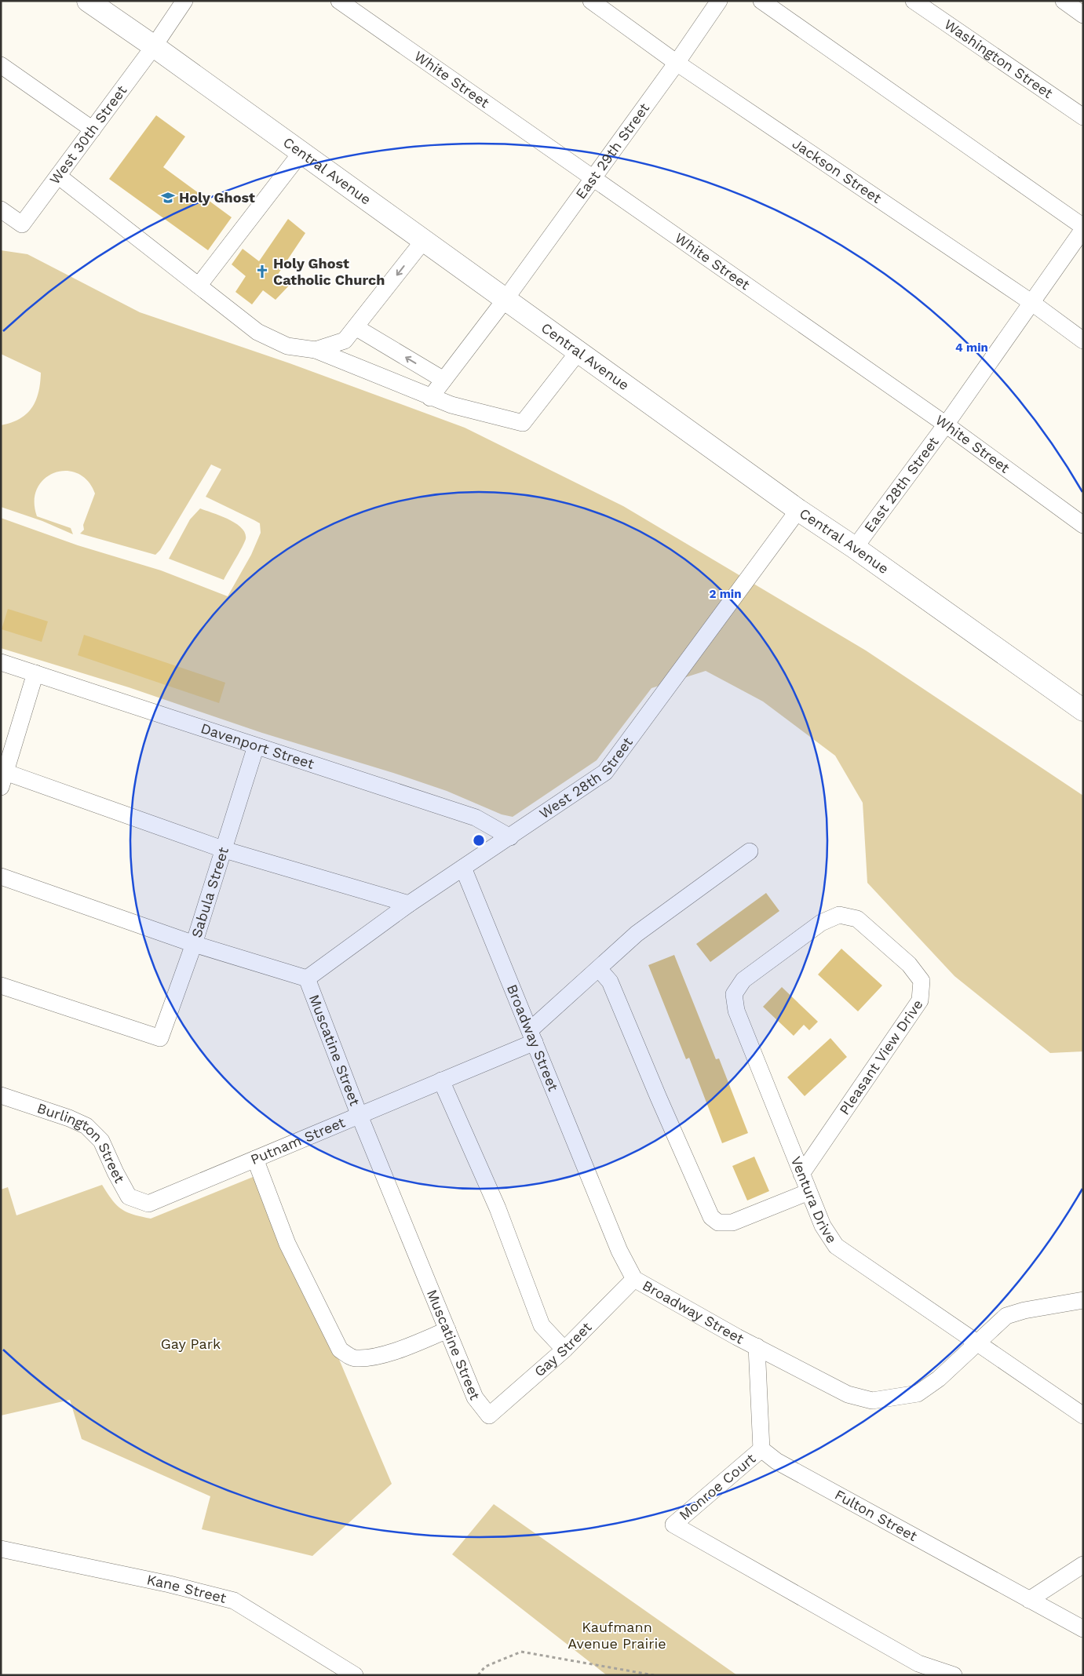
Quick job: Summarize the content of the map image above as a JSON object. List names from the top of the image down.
{
  "streets": {
    "main road": ["Central Avenue"],
    "street": [
      "Washington Street",
      "White Street",
      "West 30th Street",
      "East 29th Street",
      "Jackson Street",
      "East 28th Street",
      "Davenport Street",
      "West 28th Street",
      "Sabula Street",
      "Broadway Street",
      "Muscatine Street",
      "Pleasant View Drive",
      "Putnam Street",
      "Burlington Street",
      "Ventura Drive",
      "Gay Street",
      "Monroe Court",
      "Fulton Street",
      "Kane Street"
    ]
  },
  "crossings": [
    ["White Street", "East 29th Street"],
    ["White Street", "East 28th Street"],
    ["West 30th Street", "Central Avenue"],
    ["East 29th Street", "Jackson Street"],
    ["East 29th Street", "Central Avenue"],
    ["Jackson Street", "East 28th Street"],
    ["Central Avenue", "East 28th Street"],
    ["Central Avenue", "West 28th Street"],
    ["Davenport Street", "West 28th Street"],
    ["Davenport Street", "Sabula Street"],
    ["West 28th Street", "Broadway Street"],
    ["West 28th Street", "Muscatine Street"],
    ["Sabula Street", "Muscatine Street"],
    ["Broadway Street", "Putnam Street"],
    ["Broadway Street", "Ventura Drive"],
    ["Broadway Street", "Gay Street"],
    ["Muscatine Street", "Putnam Street"],
    ["Muscatine Street", "Gay Street"],
    ["Pleasant View Drive", "Ventura Drive"],
    ["Putnam Street", "Burlington Street"],
    ["Monroe Court", "Fulton Street"]
  ],
  "parks": ["Gay Park", "Kaufmann Avenue Prairie"],
  "places": {
    "school or university": ["Holy Ghost"],
    "church": ["Holy Ghost Catholic Church"]
  },
  "rings": ["4 min", "2 min"]
}
